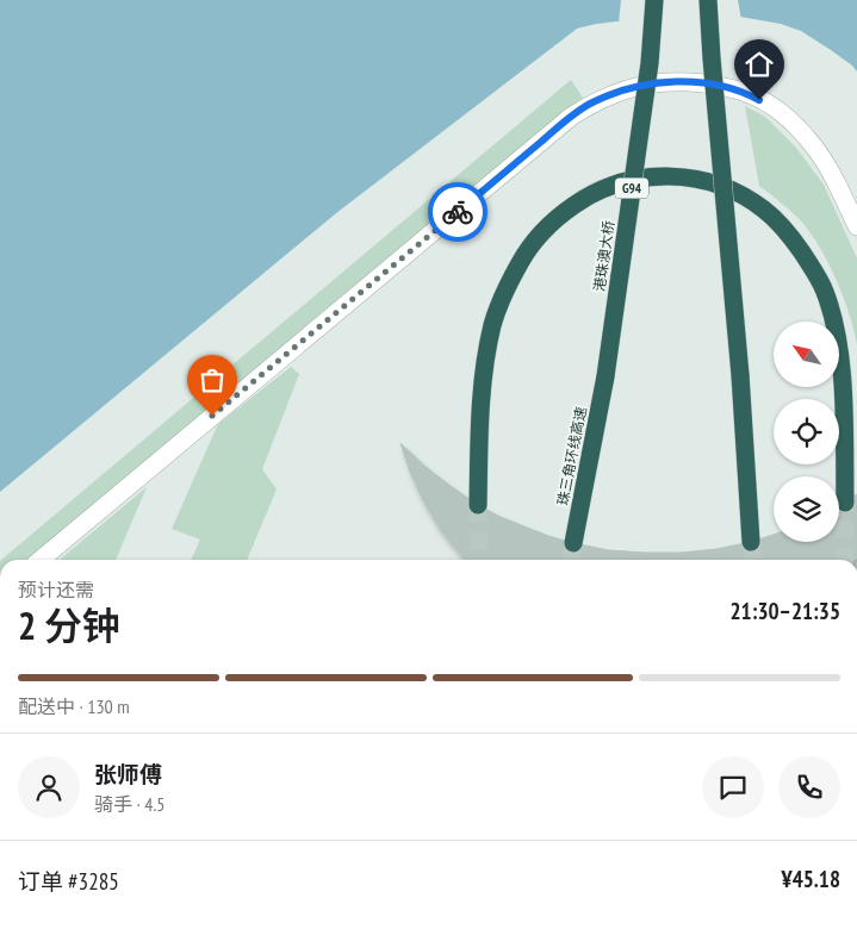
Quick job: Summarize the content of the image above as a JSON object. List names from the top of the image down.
{
  "streets": {
    "highway": ["G94", "港珠澳大桥", "珠三角环线高速"]
  },
  "crossings": [
    ["港珠澳大桥", "珠三角环线高速"]
  ],
  "north": "top left",
  "page": {
    "heading": ["2 分钟", "预计还需", "21:30–21:35"],
    "panel": [
      "张师傅",
      "骑手 · 4.5",
      "订单 #3285",
      "¥45.18"
    ],
    "bar": "配送中 · 130 m"
  }
}
